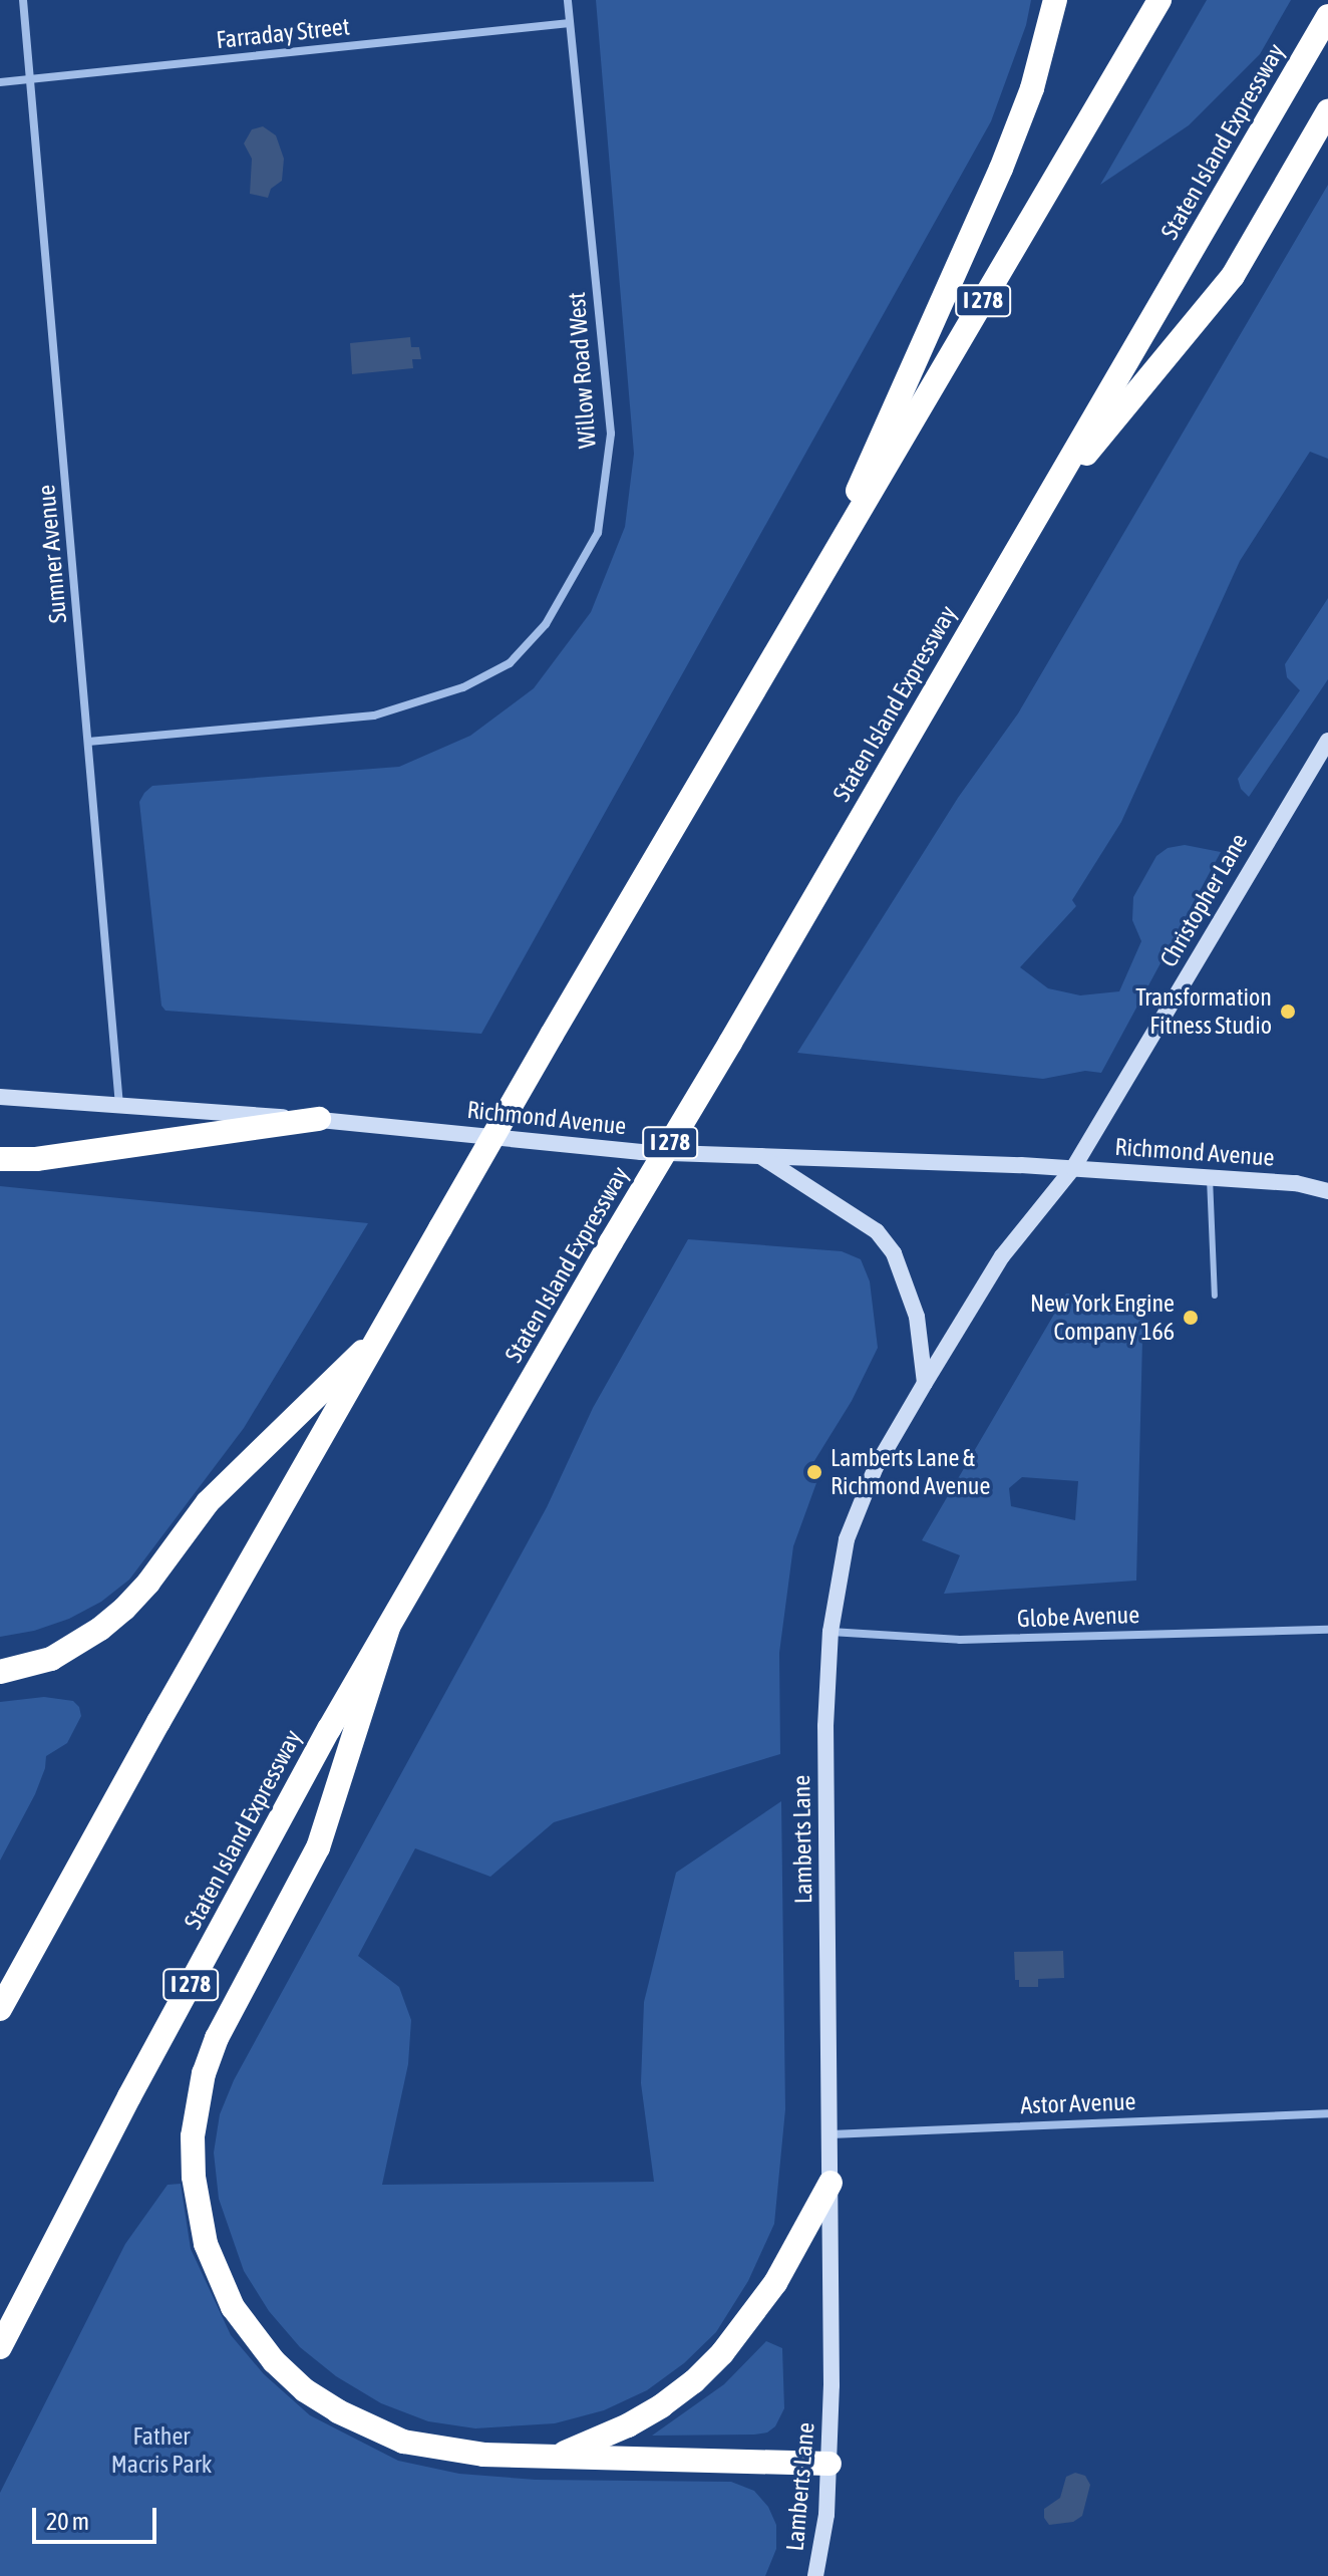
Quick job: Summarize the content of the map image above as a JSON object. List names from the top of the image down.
{
  "streets": {
    "highway": ["Staten Island Expressway", "I 278"],
    "main road": ["Christopher Lane", "Richmond Avenue", "Lamberts Lane"],
    "street": [
      "Farraday Street",
      "Willow Road West",
      "Sumner Avenue",
      "Globe Avenue",
      "Astor Avenue"
    ]
  },
  "crossings": [
    ["Farraday Street", "Willow Road West"],
    ["Farraday Street", "Sumner Avenue"],
    ["Willow Road West", "Sumner Avenue"],
    ["Sumner Avenue", "Richmond Avenue"],
    ["Christopher Lane", "Richmond Avenue"],
    ["Christopher Lane", "Lamberts Lane"],
    ["Richmond Avenue", "Lamberts Lane"],
    ["Globe Avenue", "Lamberts Lane"],
    ["Lamberts Lane", "Astor Avenue"]
  ],
  "parks": ["Father Macris Park"],
  "places": ["Transformation Fitness Studio", "New York Engine Company 166", "Lamberts Lane & Richmond Avenue"],
  "scale_bar": "20 m"
}
